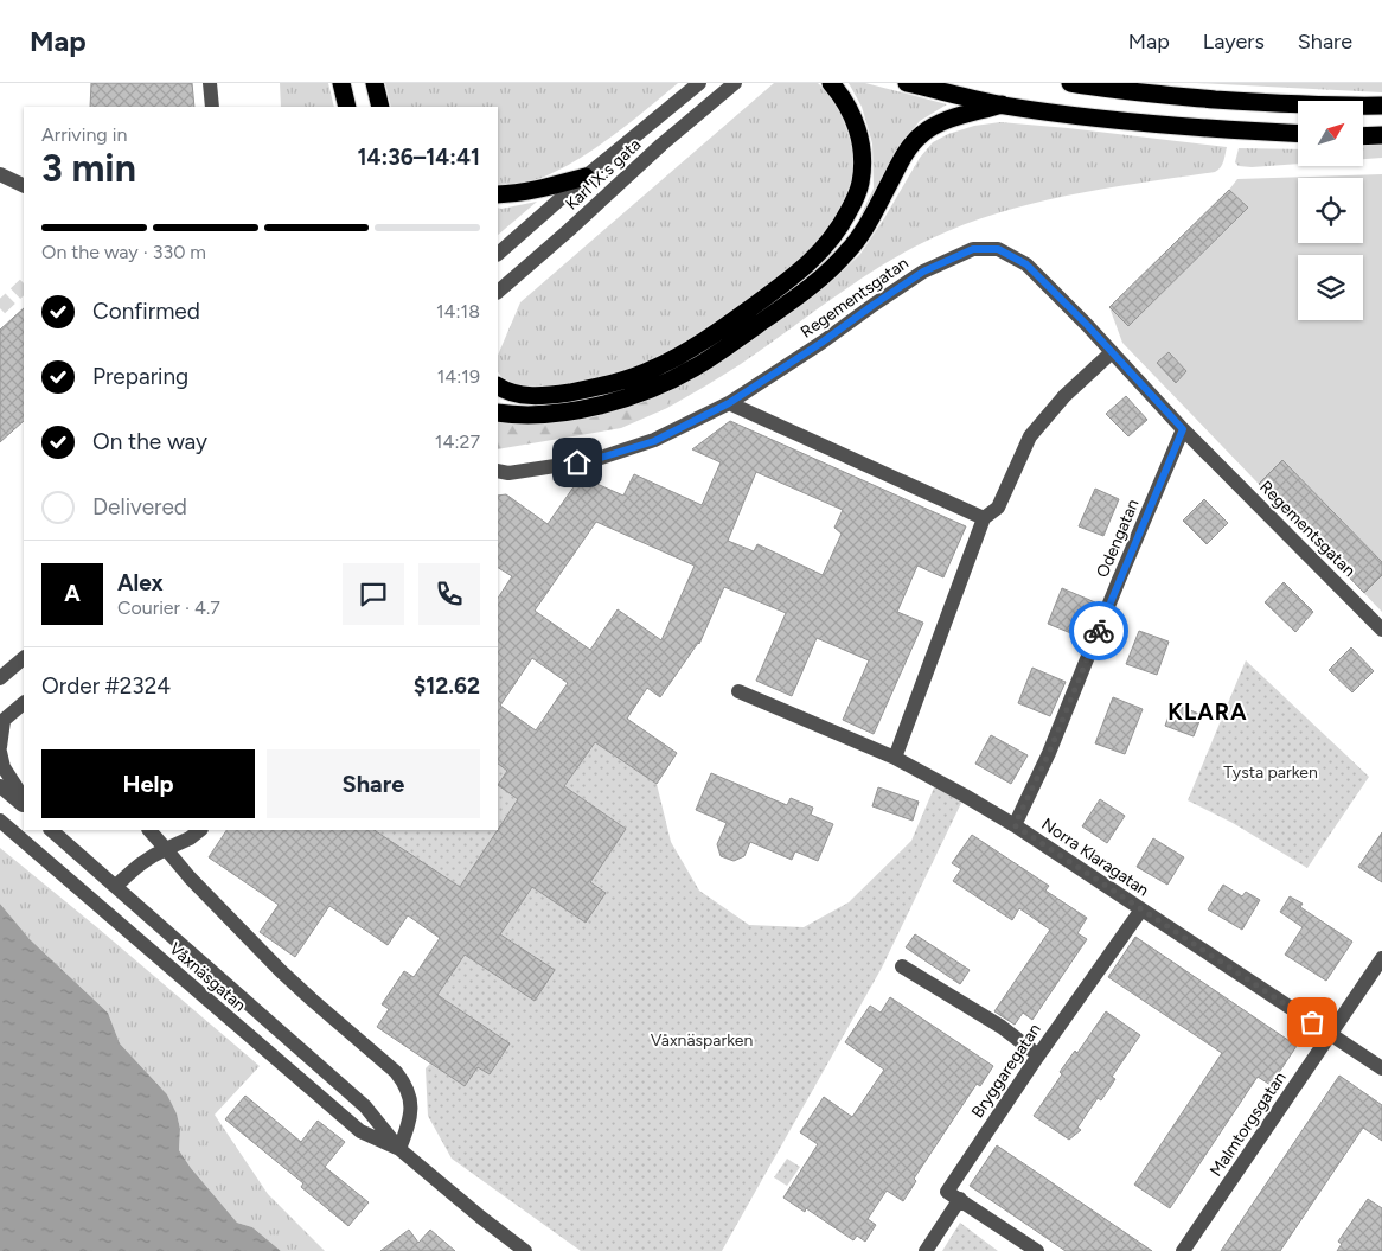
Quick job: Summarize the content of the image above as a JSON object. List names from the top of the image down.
{
  "streets": {
    "street": [
      "Karl IX:s gata",
      "Regementsgatan",
      "Odengatan",
      "Norra Klaragatan",
      "Våxnäsgatan",
      "Bryggaregatan",
      "Malmtorgsgatan"
    ]
  },
  "crossings": [
    ["Regementsgatan", "Odengatan"],
    ["Odengatan", "Norra Klaragatan"],
    ["Norra Klaragatan", "Bryggaregatan"],
    ["Norra Klaragatan", "Malmtorgsgatan"]
  ],
  "districts": ["KLARA"],
  "parks": ["Tysta parken", "Våxnäsparken"],
  "north": "top right",
  "page": {
    "header": "Map",
    "nav": ["Map", "Layers", "Share"],
    "heading": ["3 min", "Arriving in", "14:36–14:41"],
    "panel": [
      "Alex",
      "Courier · 4.7",
      "Order #2324",
      "$12.62"
    ],
    "bar": "On the way · 330 m",
    "list": [
      ["Confirmed", "14:18"],
      ["Preparing", "14:19"],
      ["On the way", "14:27"],
      "Delivered"
    ],
    "round": "A",
    "buttons": ["Help", "Share"]
  }
}
